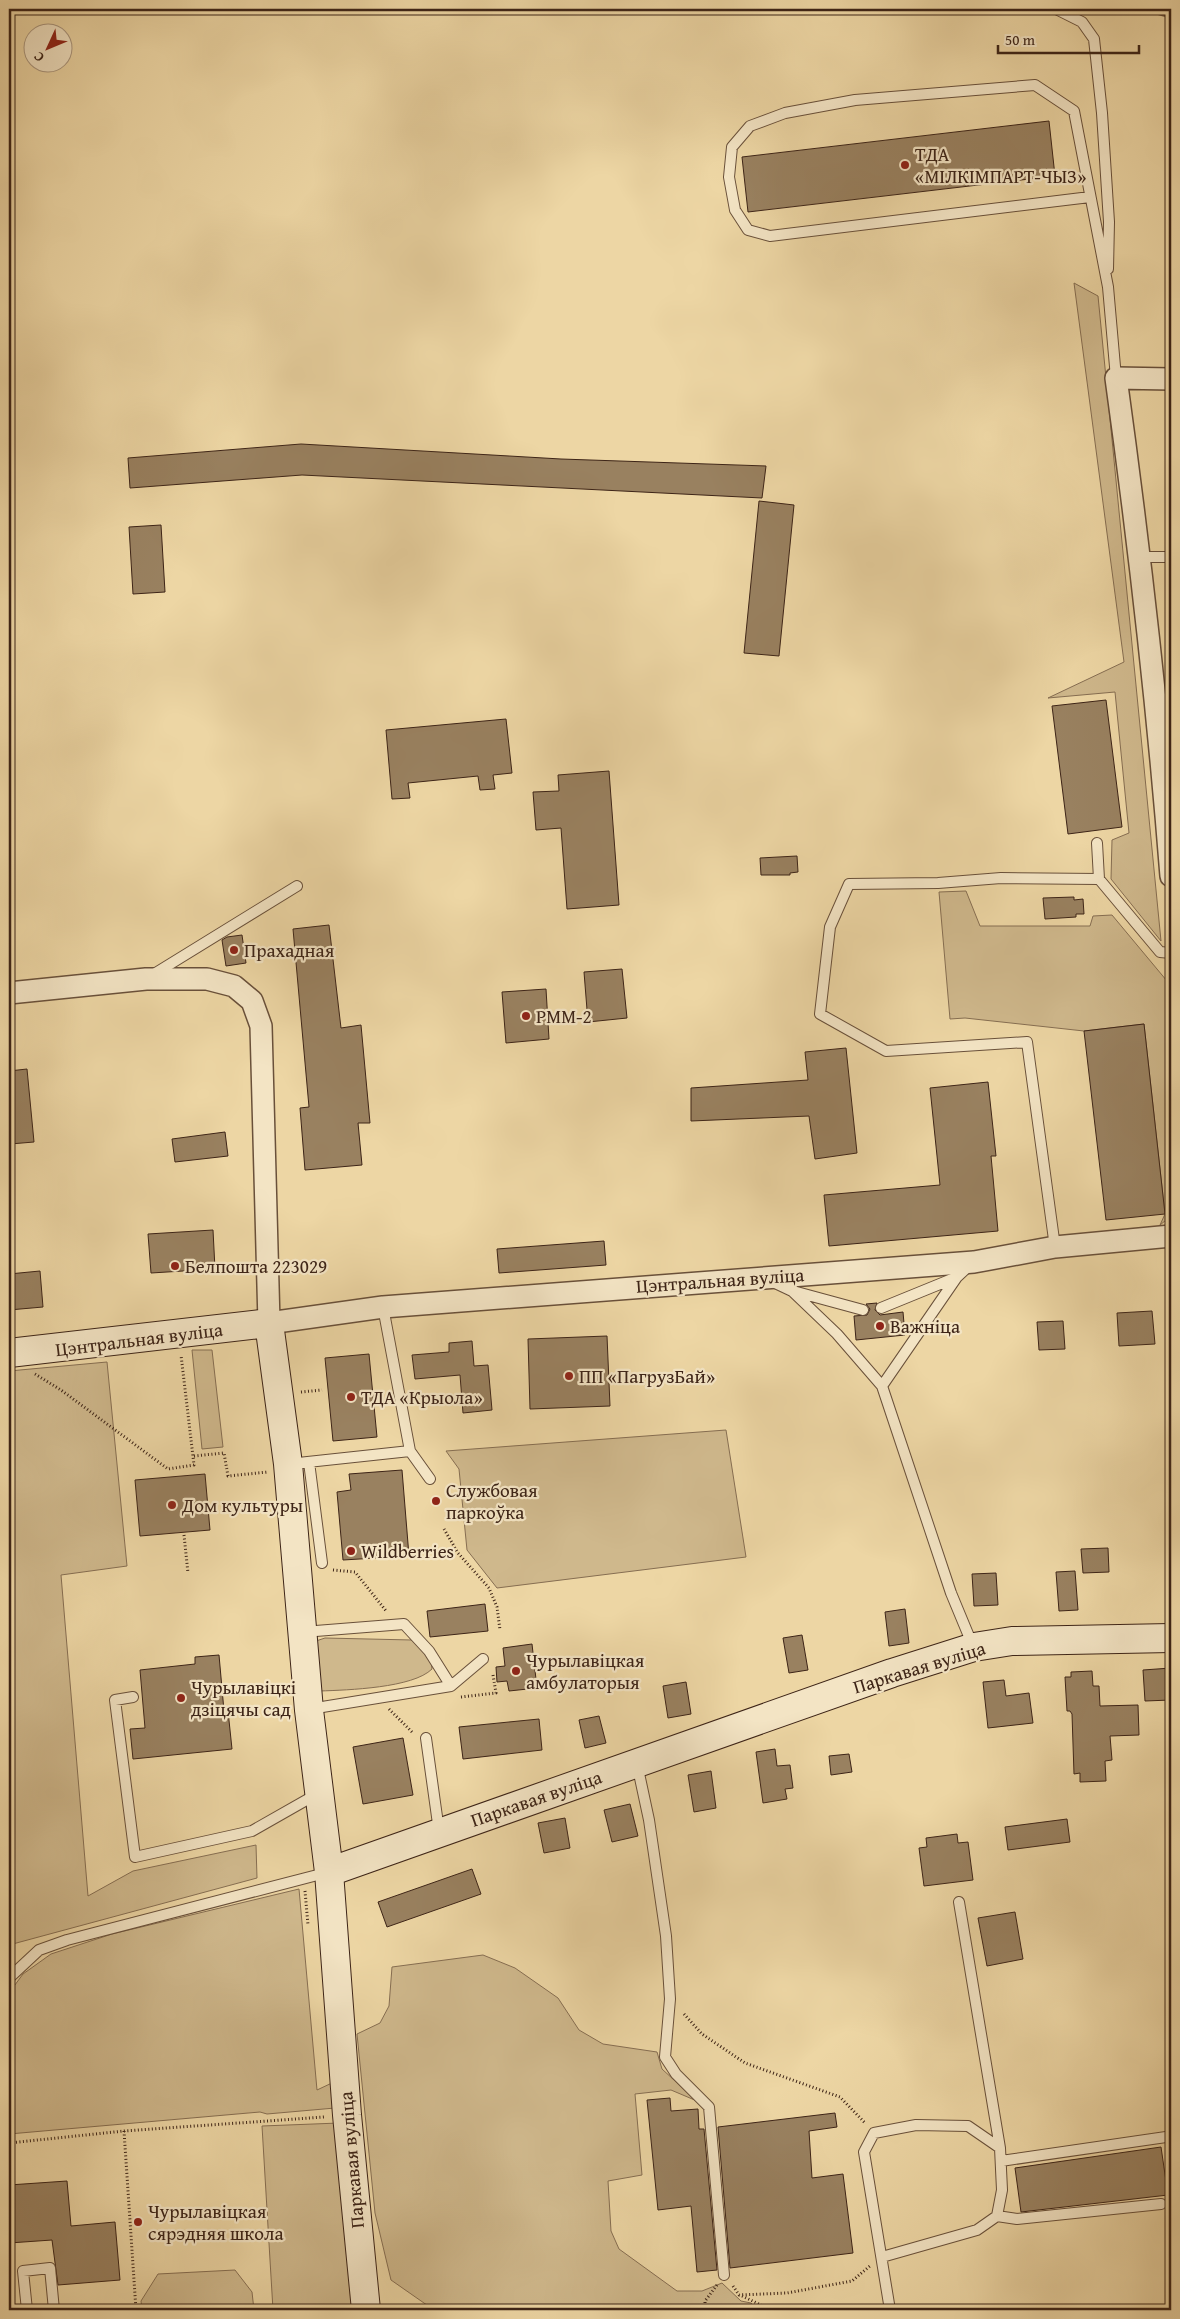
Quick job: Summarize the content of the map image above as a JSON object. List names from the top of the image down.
{
  "streets": {
    "street": ["Цэнтральная вуліца", "Паркавая вуліца"]
  },
  "places": [
    "ТДА «МIЛКIМПАРТ-ЧЫЗ»",
    "Прахадная",
    "РММ-2",
    "Белпошта 223029",
    "Важніца",
    "ПП «ПагрузБай»",
    "ТДА «Крыола»",
    "Службовая паркоўка",
    "Дом культуры",
    "Wildberries",
    "Чурылавіцкая амбулаторыя",
    "Чурылавіцкі дзіцячы сад",
    "Чурылавіцкая сярэдняя школа"
  ],
  "scale_bar": "50 m",
  "north": "bottom left"
}
